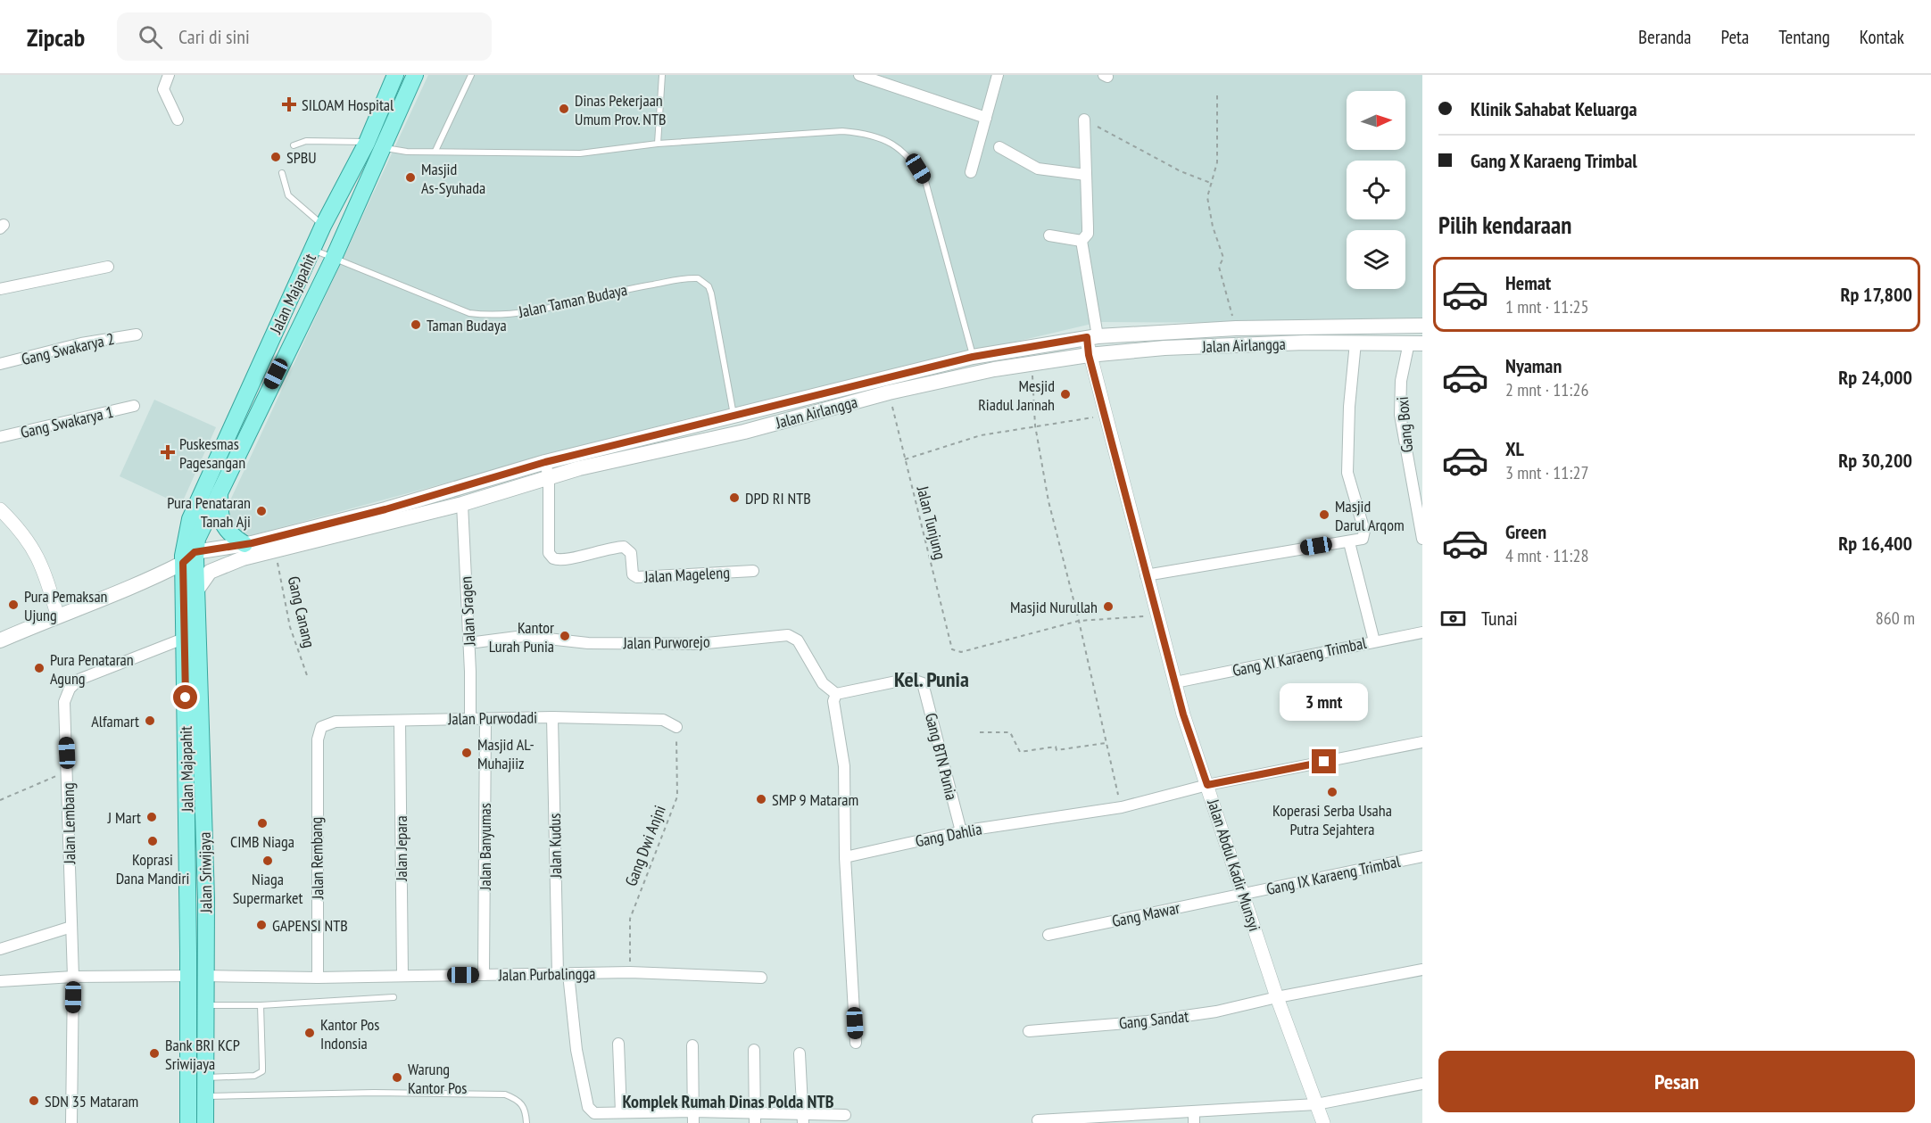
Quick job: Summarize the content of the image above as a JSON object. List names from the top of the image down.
{
  "streets": {
    "main road": ["Jalan Majapahit", "Jalan Airlangga", "Jalan Sriwijaya"],
    "street": [
      "Gang Swakarya 2",
      "Gang Swakarya 1",
      "Gang Boxi",
      "Jalan Mageleng",
      "Jalan Sragen",
      "Jalan Purworejo",
      "Gang XI Karaeng Trimbal",
      "Jalan Purwodadi",
      "Gang BTN Punia",
      "Jalan Lembang",
      "Gang Dahlia",
      "Jalan Kudus",
      "Jalan Banyumas",
      "Jalan Jepara",
      "Jalan Rembang",
      "Jalan Abdul Kadir Munsyi",
      "Gang IX Karaeng Trimbal",
      "Gang Mawar",
      "Jalan Purbalingga",
      "Gang Sandat"
    ],
    "lane": ["Jalan Taman Budaya"],
    "path": ["Jalan Tunjung", "Gang Canang", "Gang Dwi Anjni"]
  },
  "crossings": [
    ["Jalan Majapahit", "Jalan Taman Budaya"],
    ["Jalan Majapahit", "Jalan Airlangga"],
    ["Jalan Majapahit", "Jalan Lembang"],
    ["Jalan Majapahit", "Jalan Sriwijaya"],
    ["Jalan Taman Budaya", "Jalan Airlangga"],
    ["Jalan Airlangga", "Gang Boxi"],
    ["Jalan Airlangga", "Jalan Tunjung"],
    ["Jalan Airlangga", "Jalan Mageleng"],
    ["Jalan Airlangga", "Jalan Sragen"],
    ["Jalan Airlangga", "Gang Canang"],
    ["Jalan Airlangga", "Jalan Abdul Kadir Munsyi"],
    ["Jalan Airlangga", "Jalan Sriwijaya"],
    ["Jalan Sragen", "Jalan Purworejo"],
    ["Jalan Sragen", "Jalan Purwodadi"],
    ["Jalan Purworejo", "Gang BTN Punia"],
    ["Gang XI Karaeng Trimbal", "Jalan Abdul Kadir Munsyi"],
    ["Jalan Purwodadi", "Jalan Kudus"],
    ["Jalan Purwodadi", "Gang Dwi Anjni"],
    ["Jalan Purwodadi", "Jalan Banyumas"],
    ["Jalan Purwodadi", "Jalan Jepara"],
    ["Jalan Purwodadi", "Jalan Rembang"],
    ["Gang BTN Punia", "Gang Dahlia"],
    ["Gang Dahlia", "Jalan Abdul Kadir Munsyi"],
    ["Jalan Kudus", "Jalan Purbalingga"],
    ["Gang Dwi Anjni", "Jalan Purbalingga"],
    ["Jalan Banyumas", "Jalan Purbalingga"],
    ["Jalan Jepara", "Jalan Purbalingga"],
    ["Jalan Rembang", "Jalan Purbalingga"],
    ["Jalan Abdul Kadir Munsyi", "Gang IX Karaeng Trimbal"],
    ["Jalan Abdul Kadir Munsyi", "Gang Mawar"],
    ["Jalan Abdul Kadir Munsyi", "Gang Sandat"],
    ["Jalan Sriwijaya", "Jalan Purbalingga"],
    ["Gang IX Karaeng Trimbal", "Gang Mawar"]
  ],
  "districts": ["Kel. Punia", "Komplek Rumah Dinas Polda NTB"],
  "places": {
    "health": ["SILOAM Hospital", "Puskesmas Pagesangan"],
    "other": [
      "Dinas Pekerjaan Umum Prov. NTB",
      "SPBU",
      "Masjid As-Syuhada",
      "Taman Budaya",
      "Mesjid Riadul Jannah",
      "DPD RI NTB",
      "Pura Penataran Tanah Aji",
      "Masjid Darul Arqom",
      "Pura Pemaksan Ujung",
      "Masjid Nurullah",
      "Kantor Lurah Punia",
      "Pura Penataran Agung",
      "Alfamart",
      "Masjid AL- Muhajiiz",
      "Koperasi Serba Usaha Putra Sejahtera",
      "SMP 9 Mataram",
      "J Mart",
      "CIMB Niaga",
      "Koprasi Dana Mandiri",
      "Niaga Supermarket",
      "GAPENSI NTB",
      "Kantor Pos Indonsia",
      "Bank BRI KCP Sriwijaya",
      "Warung Kantor Pos",
      "SDN 35 Mataram"
    ]
  },
  "north": "right",
  "page": {
    "header": "Zipcab",
    "search": "Cari di sini",
    "nav": [
      "Beranda",
      "Peta",
      "Tentang",
      "Kontak"
    ],
    "banner": ["Klinik Sahabat Keluarga", "Gang X Karaeng Trimbal"],
    "heading": "Pilih kendaraan",
    "list": [
      {
        "name": "Hemat",
        "note": "1 mnt · 11:25",
        "value": "Rp 17,800"
      },
      {
        "name": "Nyaman",
        "note": "2 mnt · 11:26",
        "value": "Rp 24,000"
      },
      {
        "name": "XL",
        "note": "3 mnt · 11:27",
        "value": "Rp 30,200"
      },
      {
        "name": "Green",
        "note": "4 mnt · 11:28",
        "value": "Rp 16,400"
      }
    ],
    "pay": ["Tunai", "860 m"],
    "bubble": "3 mnt",
    "buttons": "Pesan"
  }
}
